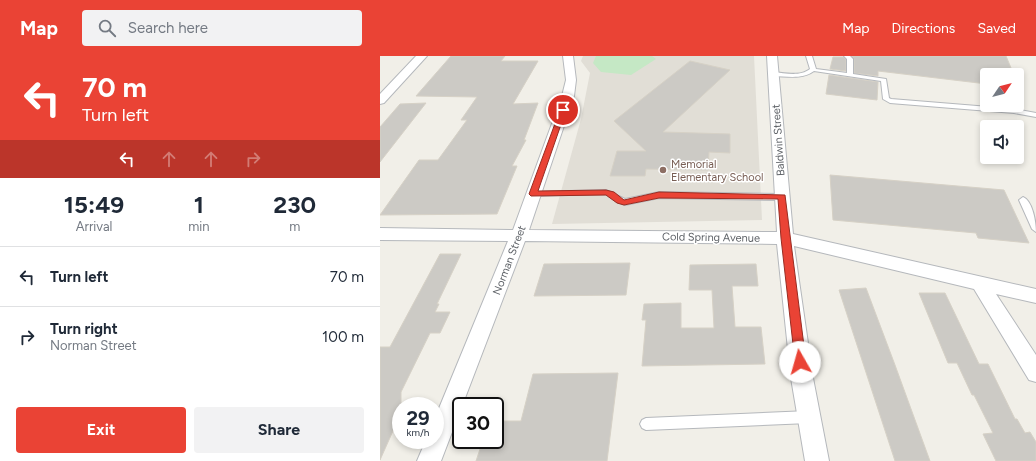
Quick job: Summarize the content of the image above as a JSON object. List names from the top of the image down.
{
  "streets": {
    "street": ["Baldwin Street", "Cold Spring Avenue", "Norman Street"]
  },
  "crossings": [
    ["Baldwin Street", "Cold Spring Avenue"],
    ["Cold Spring Avenue", "Norman Street"]
  ],
  "places": ["Memorial Elementary School"],
  "north": "top right",
  "page": {
    "header": "Map",
    "search": "Search here",
    "nav": ["Map", "Directions", "Saved"],
    "turn": ["70 m", "Turn left"],
    "eta": [
      "15:49",
      "Arrival",
      "1",
      "min",
      "230",
      "m"
    ],
    "list": [
      {
        "name": "Turn left",
        "value": "70 m"
      },
      {
        "name": "Turn right",
        "note": "Norman Street",
        "value": "100 m"
      }
    ],
    "speed": "29 km/h",
    "limit": "30",
    "buttons": ["Exit", "Share"]
  }
}
